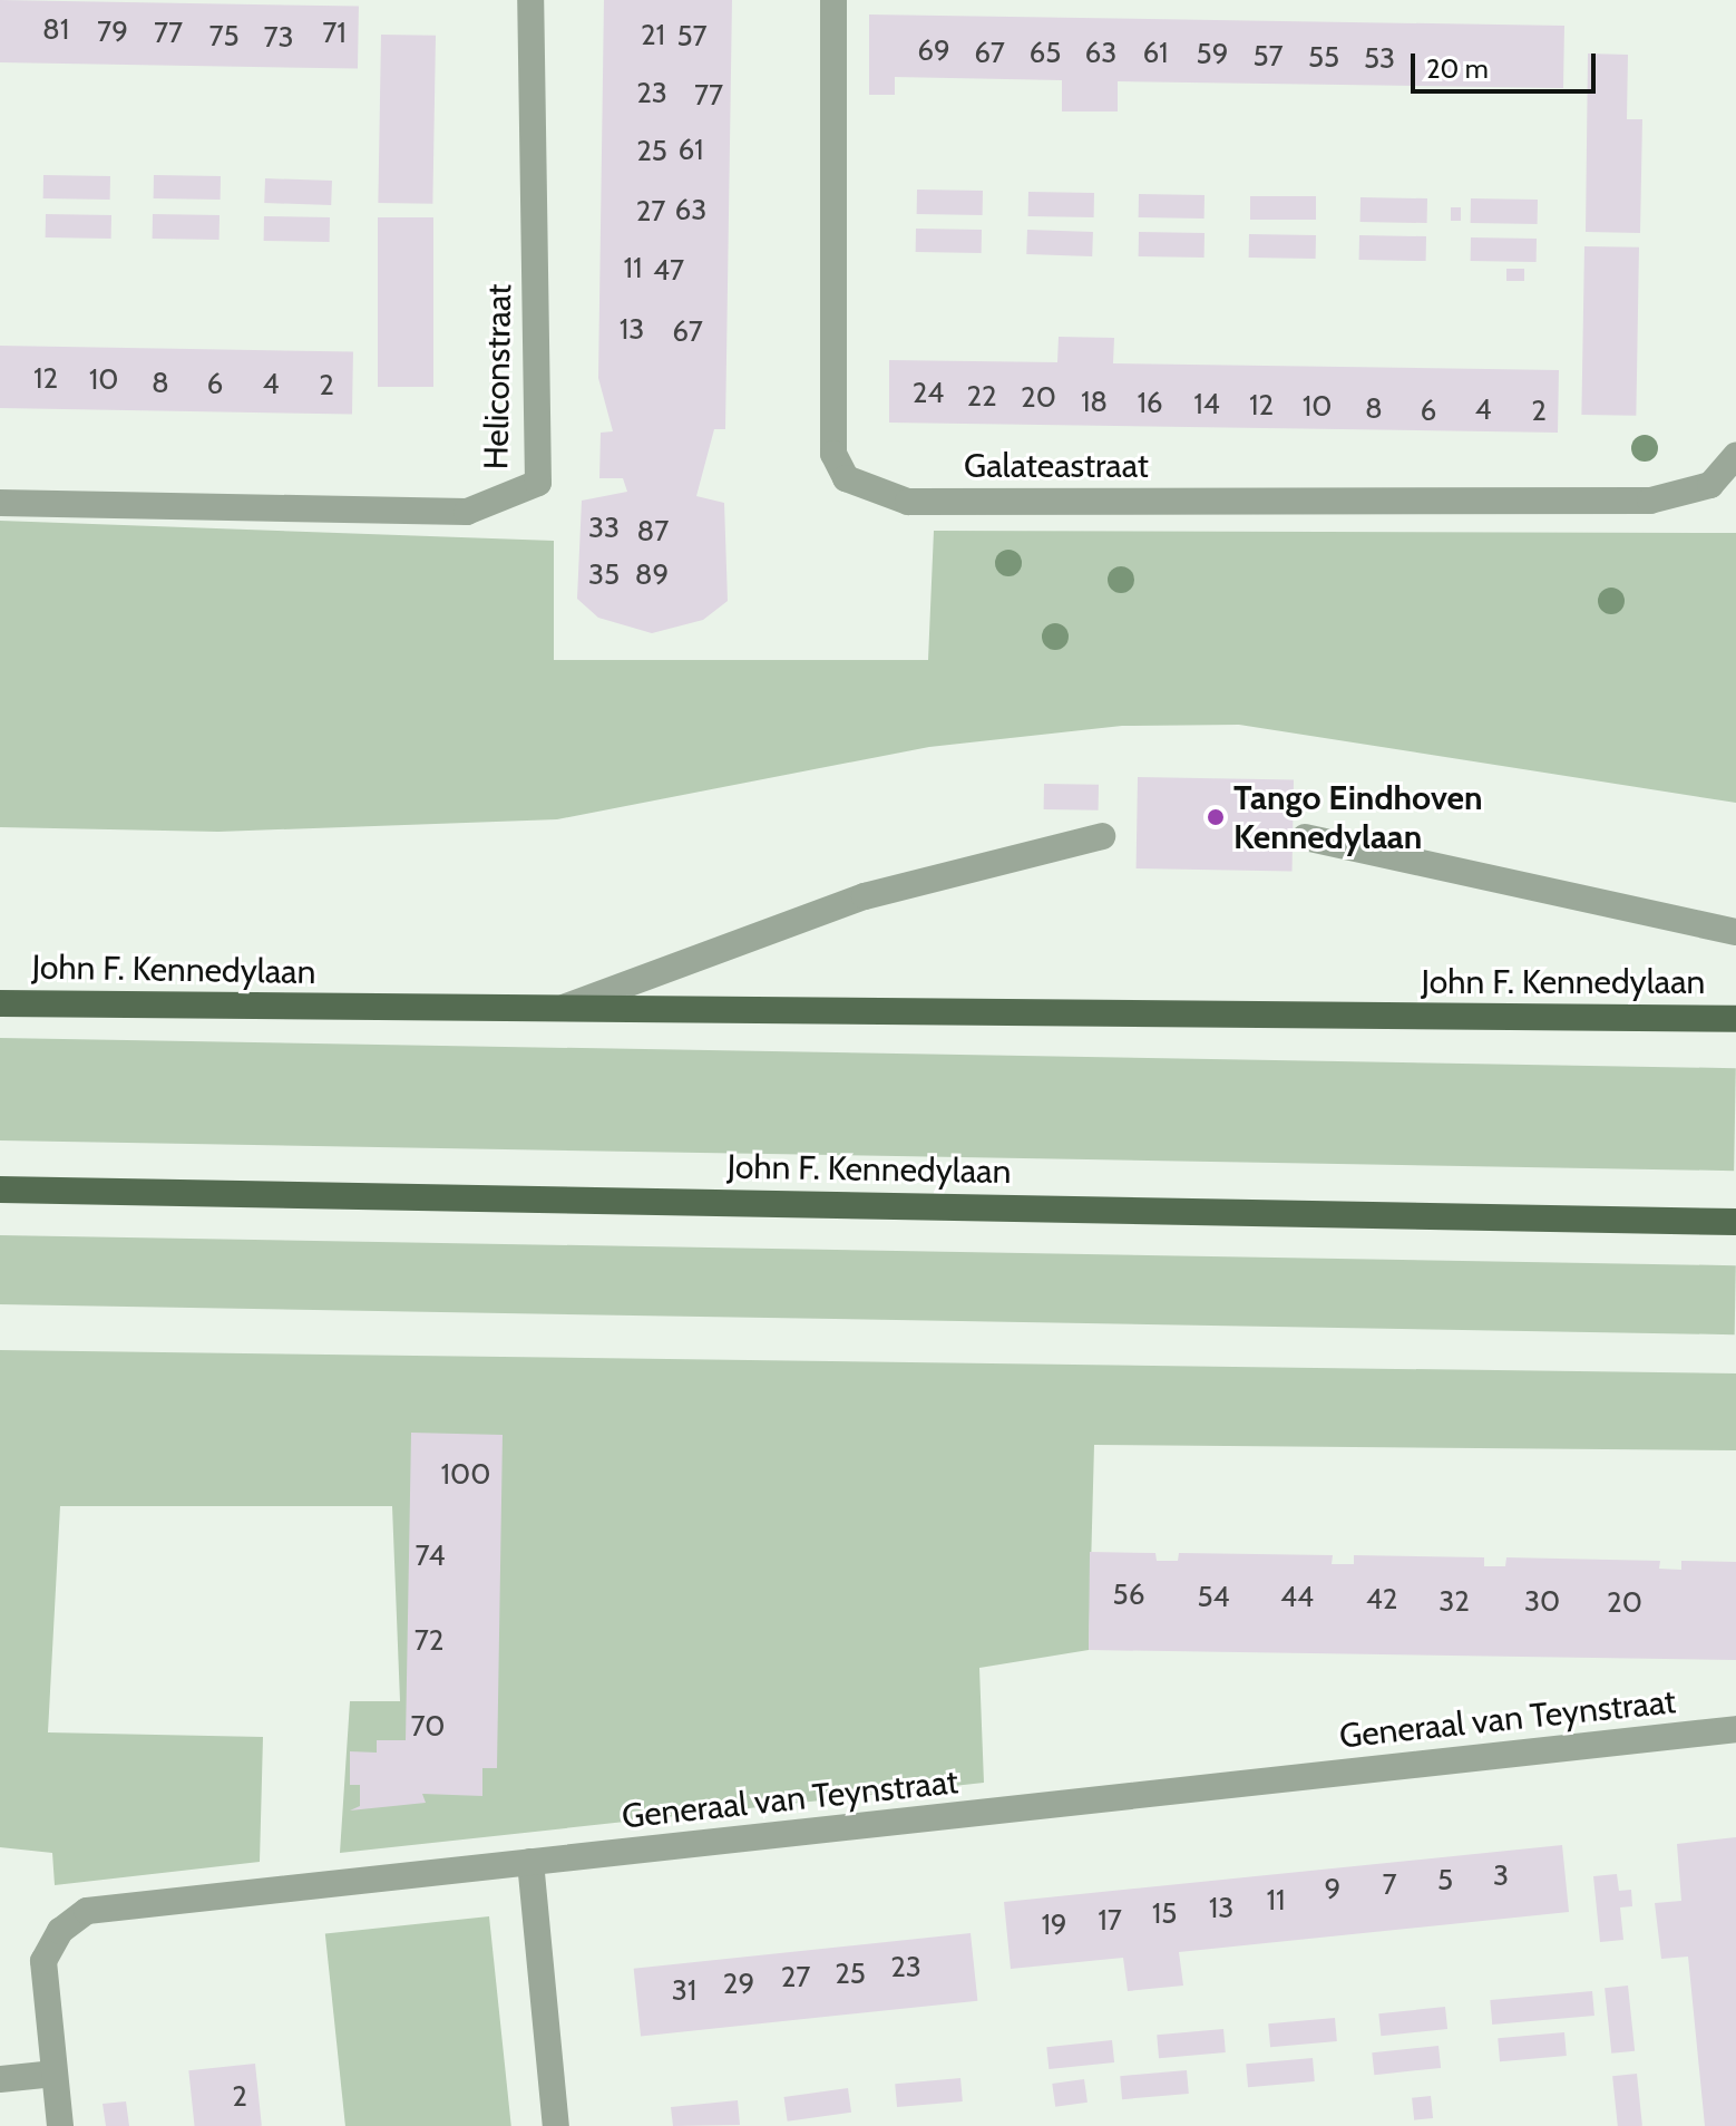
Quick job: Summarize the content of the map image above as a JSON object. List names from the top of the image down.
{
  "streets": {
    "main road": ["John F. Kennedylaan"],
    "street": ["Heliconstraat", "Galateastraat", "Generaal van Teynstraat"]
  },
  "places": ["Tango Eindhoven Kennedylaan"],
  "house_numbers": [
    "81",
    "79",
    "77",
    "71",
    "21",
    "75",
    "57",
    "73",
    "69",
    "67",
    "65",
    "63",
    "61",
    "59",
    "57",
    "55",
    "53",
    "23",
    "77",
    "61",
    "25",
    "63",
    "27",
    "11",
    "47",
    "13",
    "67",
    "12",
    "10",
    "8",
    "6",
    "4",
    "2",
    "24",
    "22",
    "20",
    "18",
    "16",
    "14",
    "12",
    "10",
    "8",
    "4",
    "6",
    "2",
    "33",
    "87",
    "35",
    "89",
    "100",
    "74",
    "56",
    "54",
    "44",
    "42",
    "32",
    "30",
    "20",
    "72",
    "70",
    "3",
    "5",
    "7",
    "9",
    "11",
    "13",
    "15",
    "17",
    "19",
    "23",
    "25",
    "27",
    "29",
    "31",
    "2"
  ],
  "scale_bar": "20 m"
}
